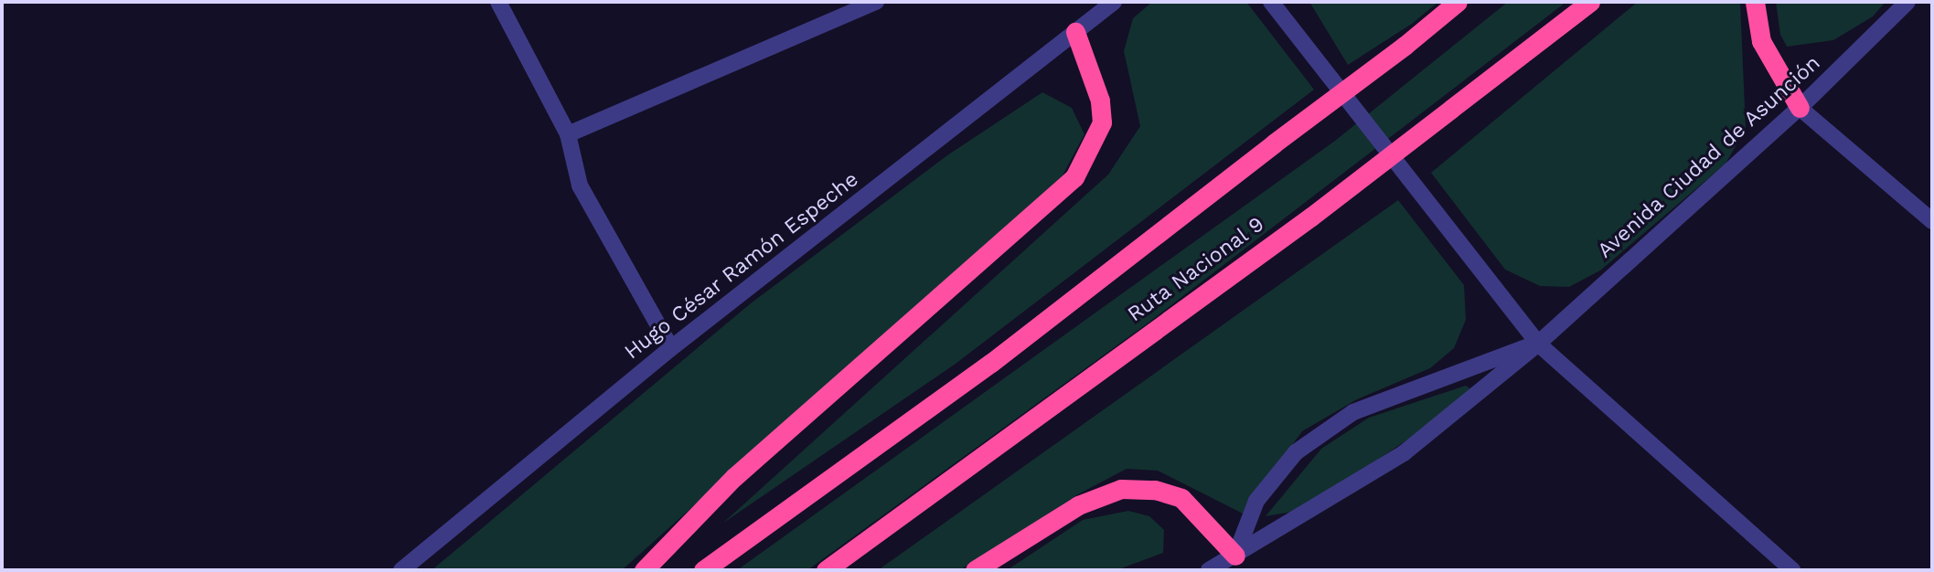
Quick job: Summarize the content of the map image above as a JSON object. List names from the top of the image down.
{
  "streets": {
    "highway": ["Ruta Nacional 9"],
    "street": ["Avenida Ciudad de Asunción", "Hugo César Ramón Espeche"]
  }
}
